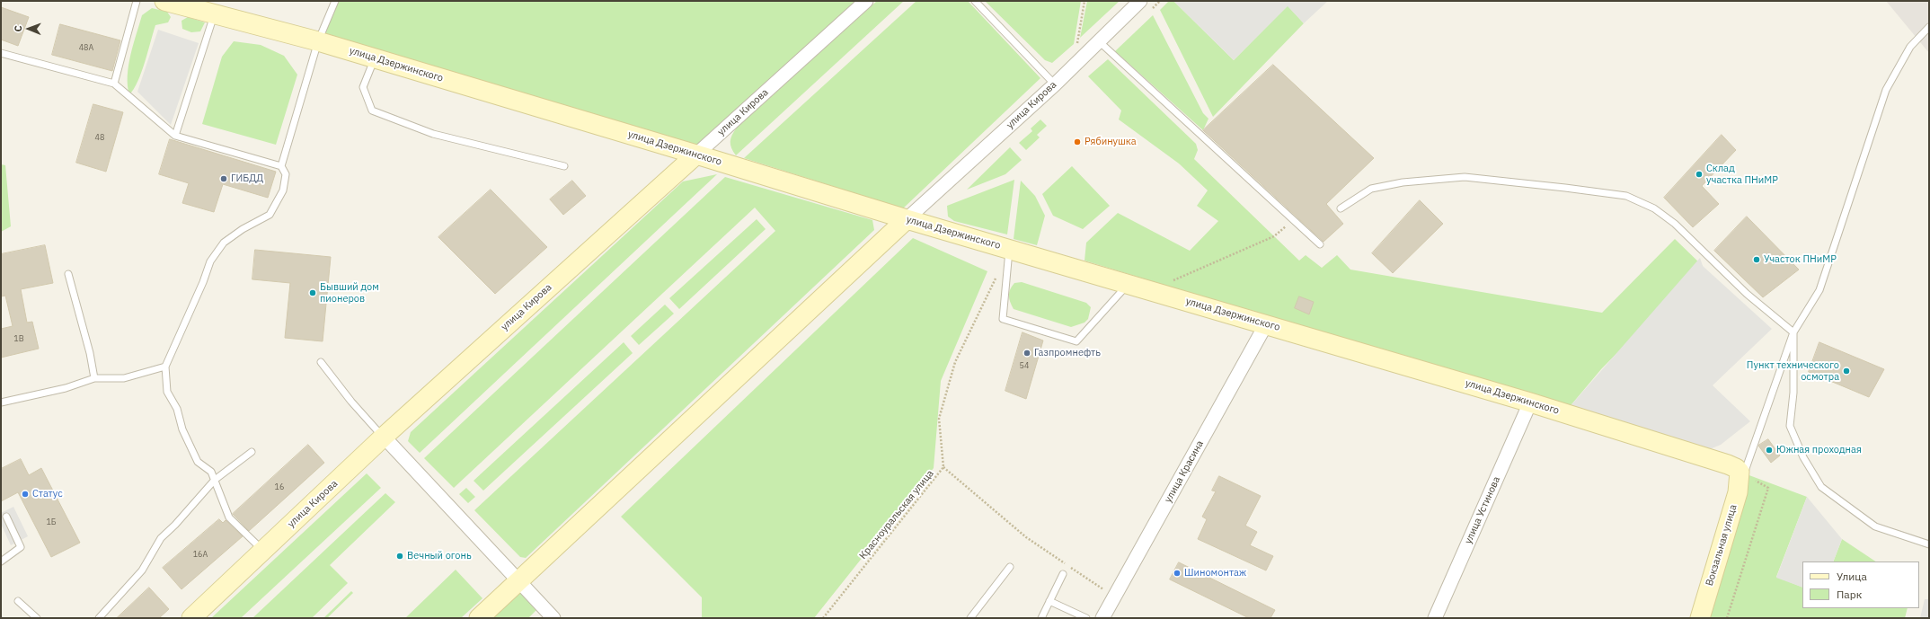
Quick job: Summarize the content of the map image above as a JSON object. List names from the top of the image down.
{
  "streets": {
    "street": [
      "улица Дзержинского",
      "улица Кирова",
      "улица Красина",
      "улица Устинова",
      "Вокзальная улица"
    ],
    "path": ["Красноуральская улица"]
  },
  "crossings": [
    ["улица Дзержинского", "улица Кирова"],
    ["улица Дзержинского", "улица Красина"],
    ["улица Дзержинского", "улица Устинова"],
    ["улица Дзержинского", "Вокзальная улица"]
  ],
  "places": [
    "Рябинушка",
    "Склад участка ПНиМР",
    "ГИБДД",
    "Участок ПНиМР",
    "Бывший дом пионеров",
    "Газпромнефть",
    "Пункт технического осмотра",
    "Южная проходная",
    "Статус",
    "Вечный огонь",
    "Шиномонтаж"
  ],
  "house_numbers": [
    "48А",
    "48",
    "1В",
    "54",
    "16",
    "1Б",
    "16А"
  ],
  "legend": ["Улица", "Парк"],
  "north": "left"
}
